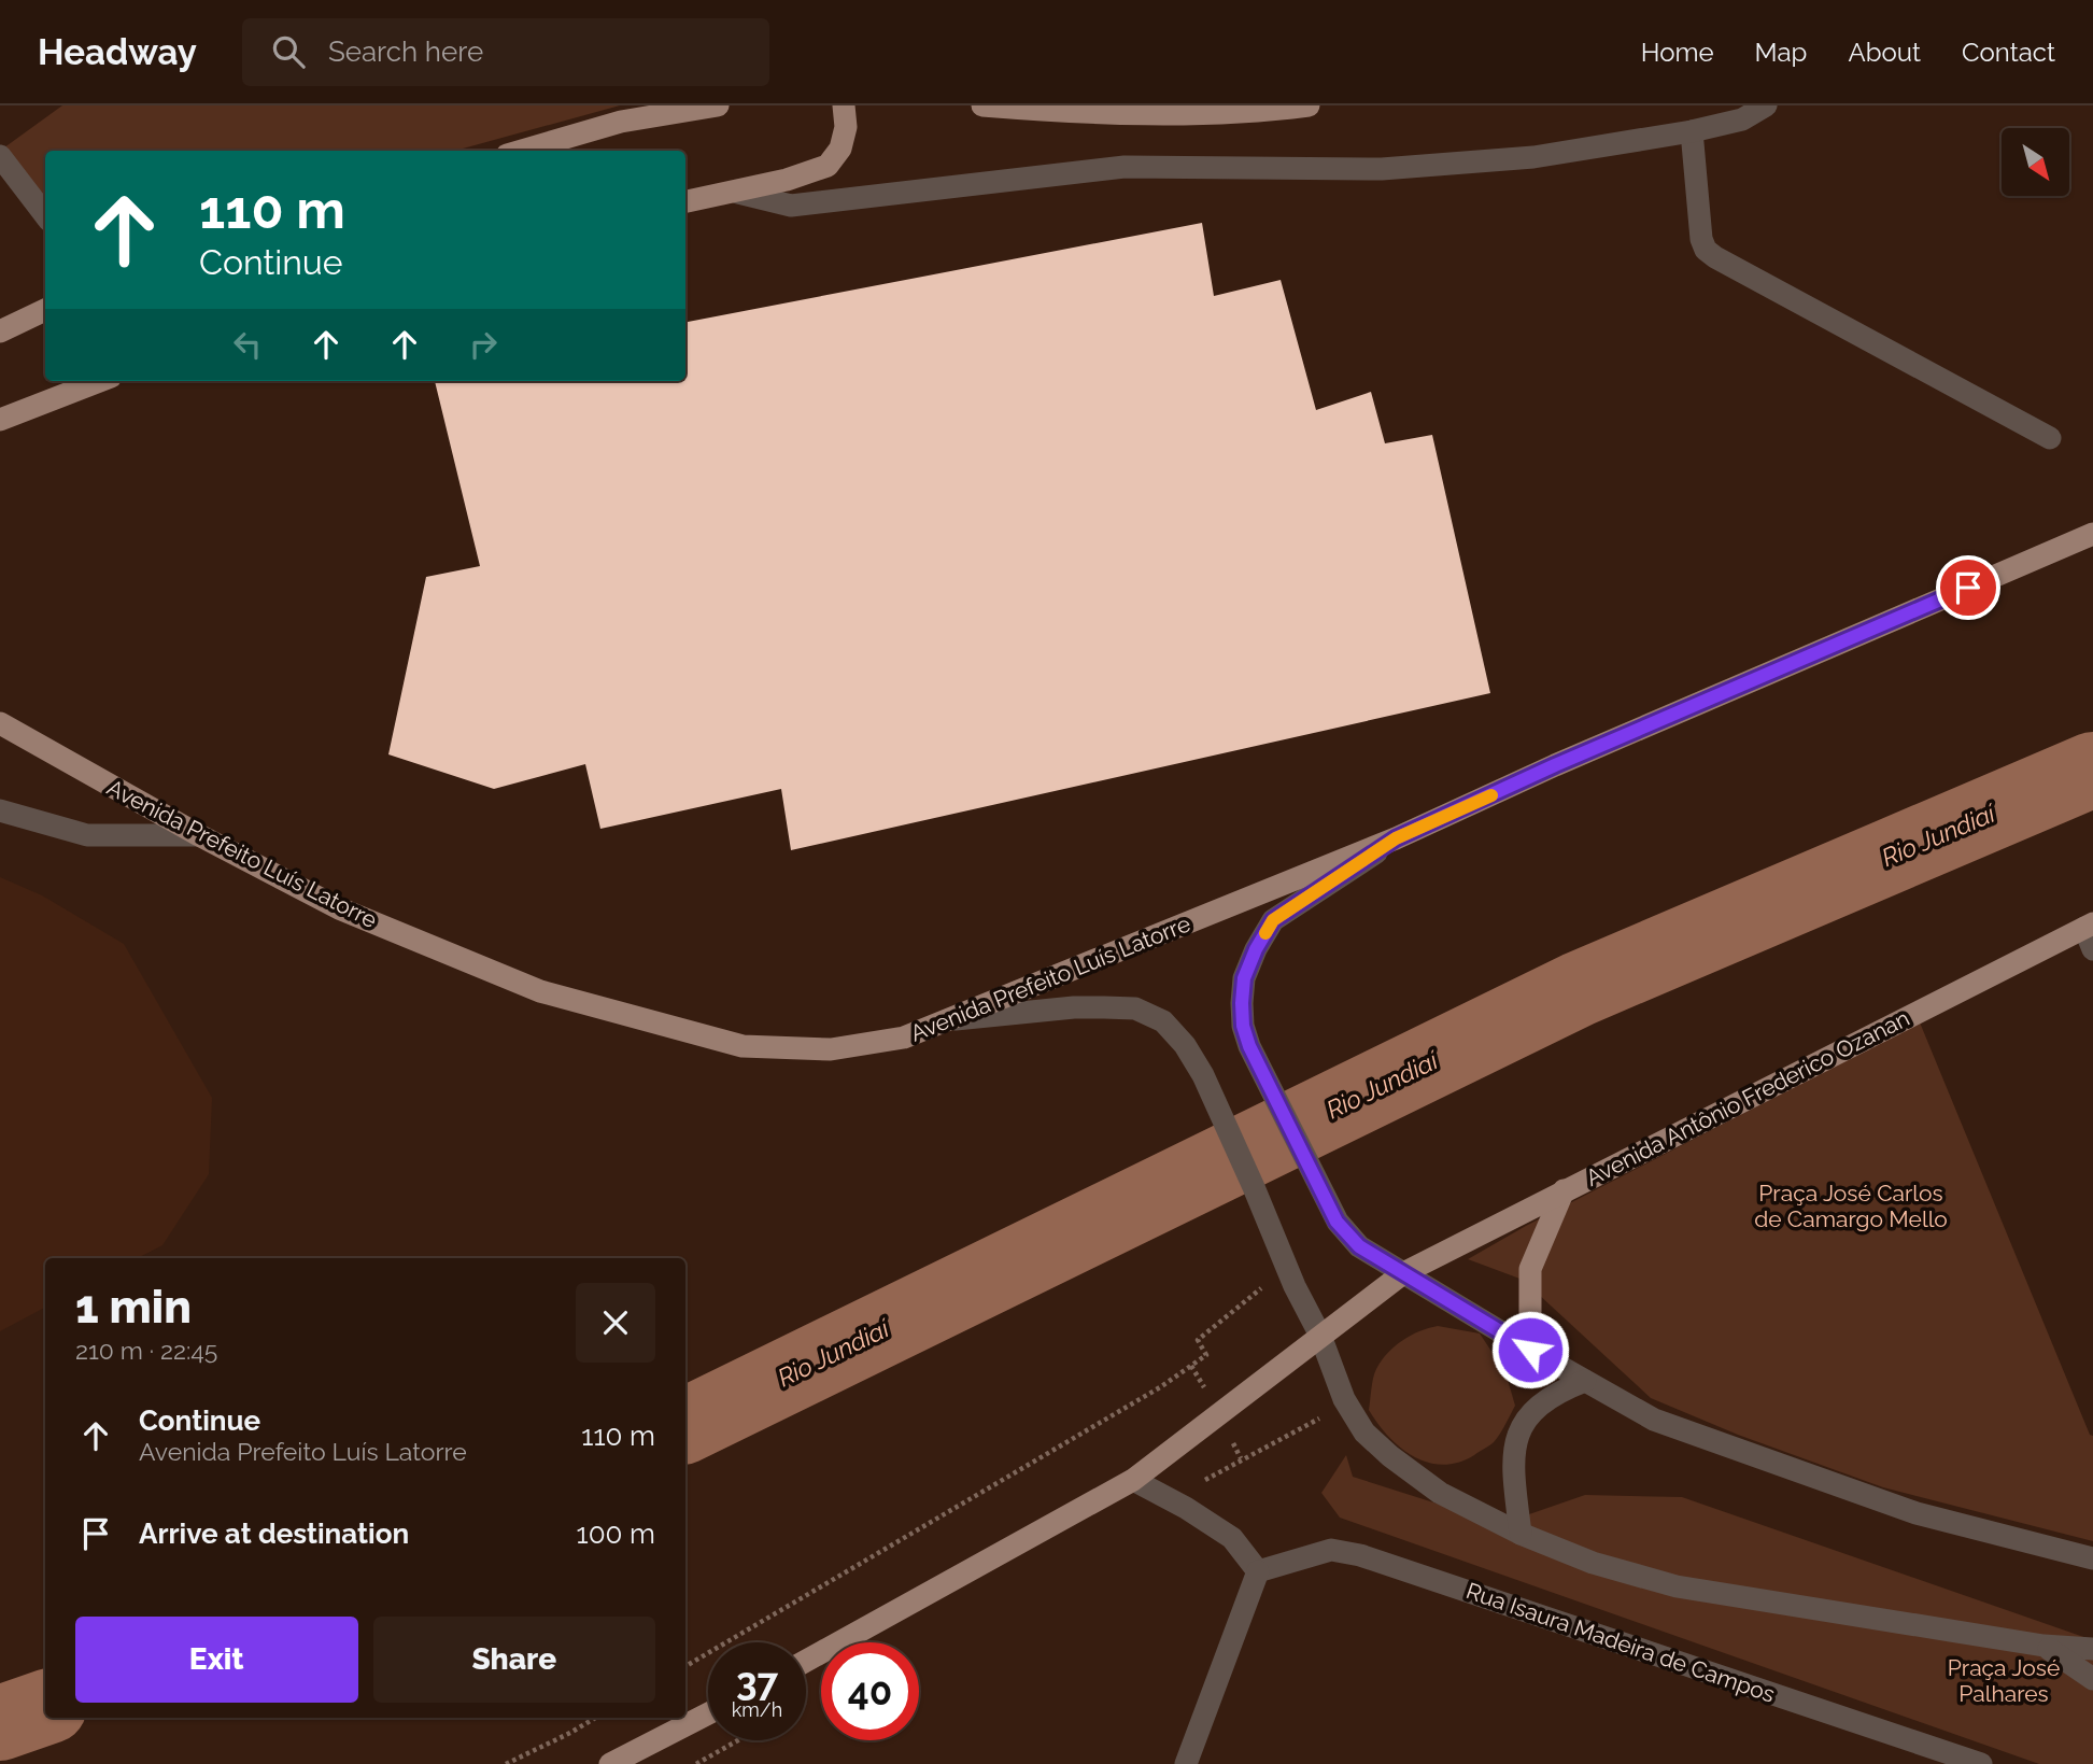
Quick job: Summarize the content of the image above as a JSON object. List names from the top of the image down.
{
  "streets": {
    "main road": ["Avenida Prefeito Luís Latorre", "Avenida Antônio Frederico Ozanan"],
    "street": ["Rua Isaura Madeira de Campos"]
  },
  "water": ["Rio Jundiaí"],
  "parks": ["Praça José Carlos de Camargo Mello", "Praça José Palhares"],
  "north": "bottom right",
  "page": {
    "header": "Headway",
    "search": "Search here",
    "nav": [
      "Home",
      "Map",
      "About",
      "Contact"
    ],
    "turn": ["110 m", "Continue"],
    "heading": ["1 min", "210 m · 22:45"],
    "list": [
      {
        "name": "Continue",
        "note": "Avenida Prefeito Luís Latorre",
        "value": "110 m"
      },
      {
        "name": "Arrive at destination",
        "value": "100 m"
      }
    ],
    "buttons": ["Exit", "Share"],
    "speed": "37 km/h",
    "limit": "40"
  }
}
